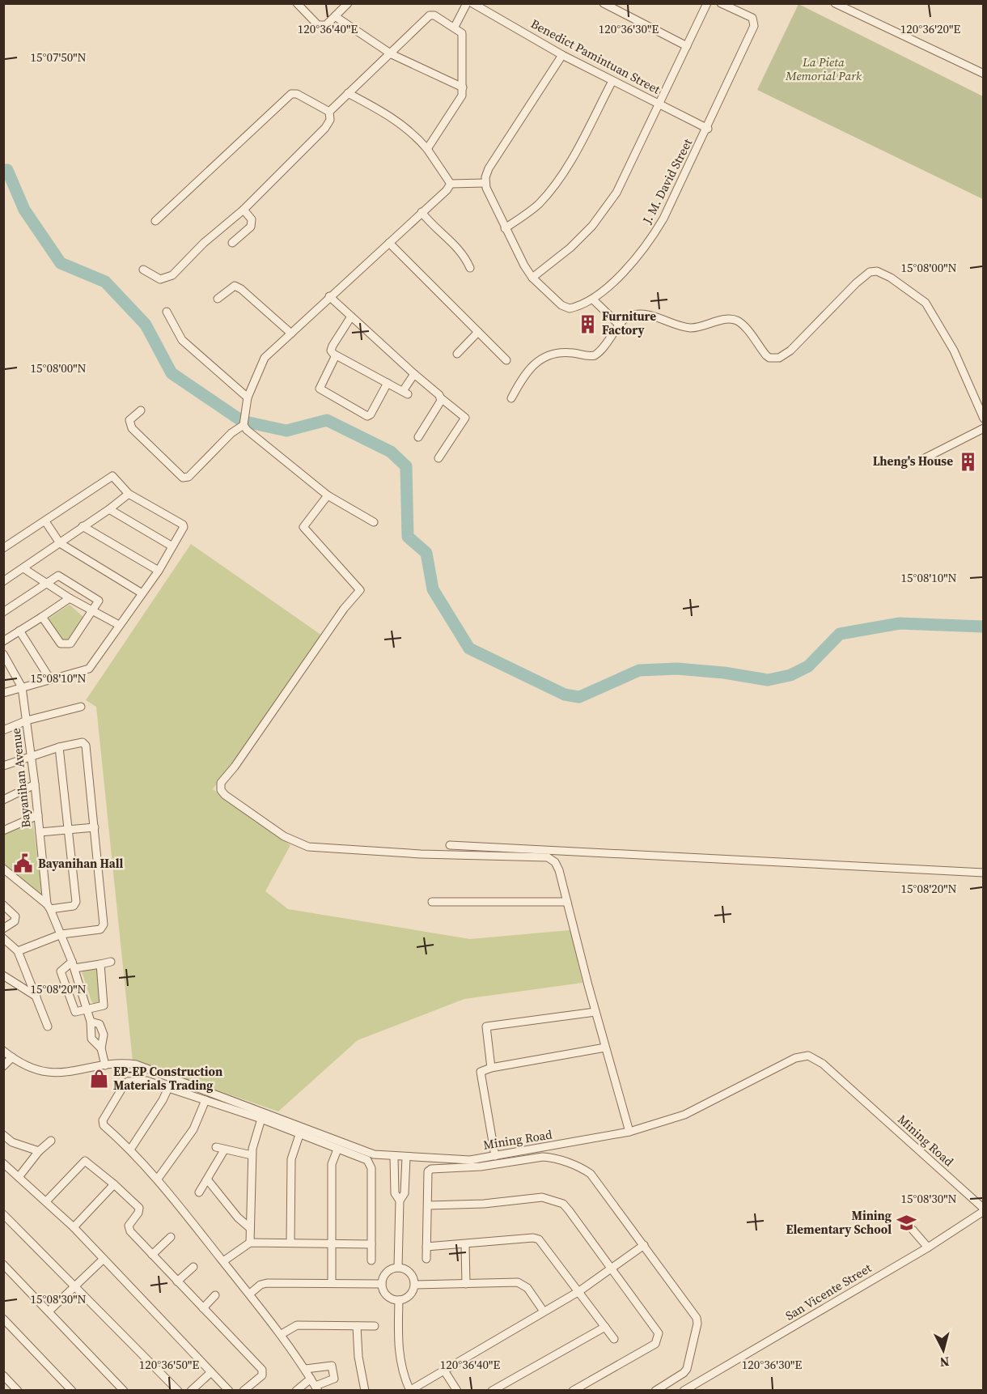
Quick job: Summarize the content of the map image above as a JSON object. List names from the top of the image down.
{
  "streets": {
    "street": [
      "Benedict Pamintuan Street",
      "J. M. David Street",
      "Bayanihan Avenue",
      "Mining Road",
      "San Vicente Street"
    ]
  },
  "crossings": [
    ["Benedict Pamintuan Street", "J. M. David Street"],
    ["Mining Road", "San Vicente Street"]
  ],
  "parks": ["La Pieta Memorial Park"],
  "places": {
    "building": ["Furniture Factory", "Lheng's House"],
    "public building": ["Bayanihan Hall"],
    "shop": ["EP-EP Construction Materials Trading"],
    "school or university": ["Mining Elementary School"]
  },
  "north": "bottom",
  "coordinates": [
    "120°36'40\"E",
    "120°36'30\"E",
    "120°36'20\"E",
    "15°07'50\"N",
    "15°08'00\"N",
    "15°08'10\"N",
    "15°08'20\"N",
    "15°08'30\"N",
    "120°36'50\"E"
  ]
}
